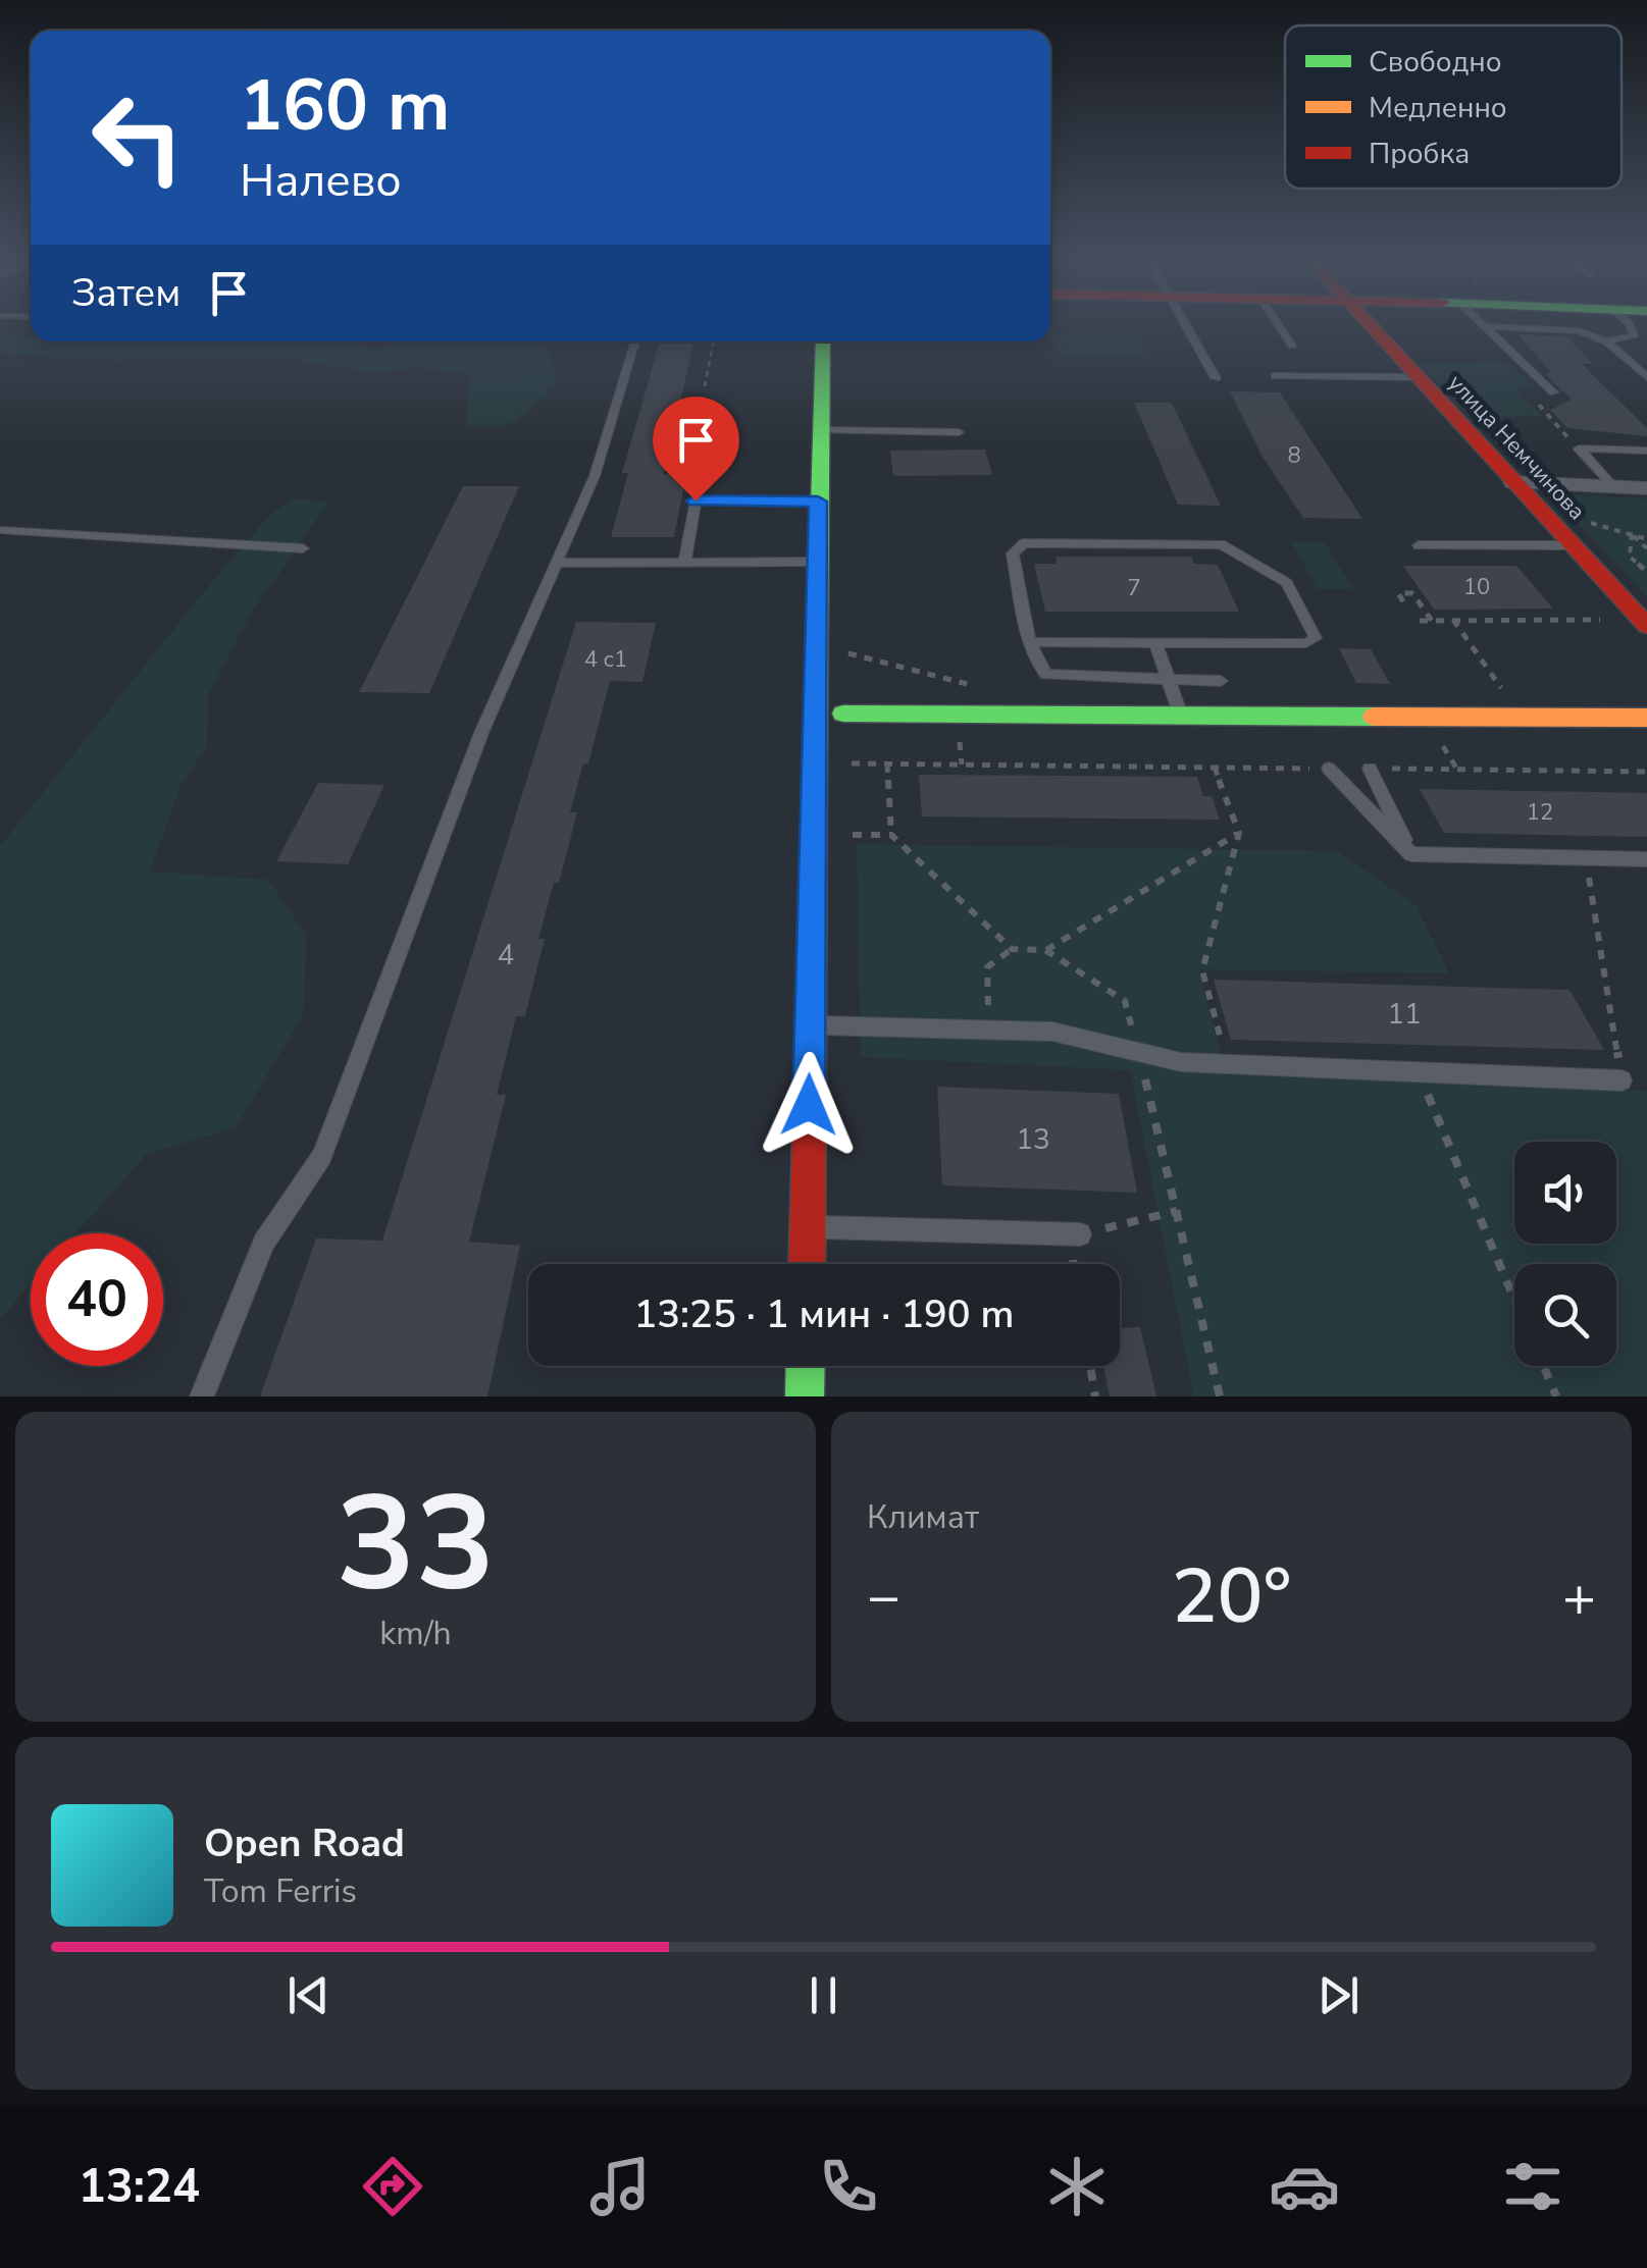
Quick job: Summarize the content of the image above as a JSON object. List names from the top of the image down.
{
  "streets": {
    "street": ["улица Немчинова"]
  },
  "house_numbers": [
    "8",
    "10",
    "7",
    "4 с1",
    "12",
    "4",
    "11",
    "13"
  ],
  "legend": ["Свободно", "Медленно", "Пробка"],
  "page": {
    "turn": ["160 m", "Налево"],
    "then": "Затем",
    "limit": "40",
    "trip": "13:25 · 1 мин · 190 m",
    "tile": [
      ["33", "km/h"],
      "Климат"
    ],
    "heat": ["−", "20°", "+"],
    "song": ["Open Road", "Tom Ferris"],
    "tabs": "13:24"
  }
}
